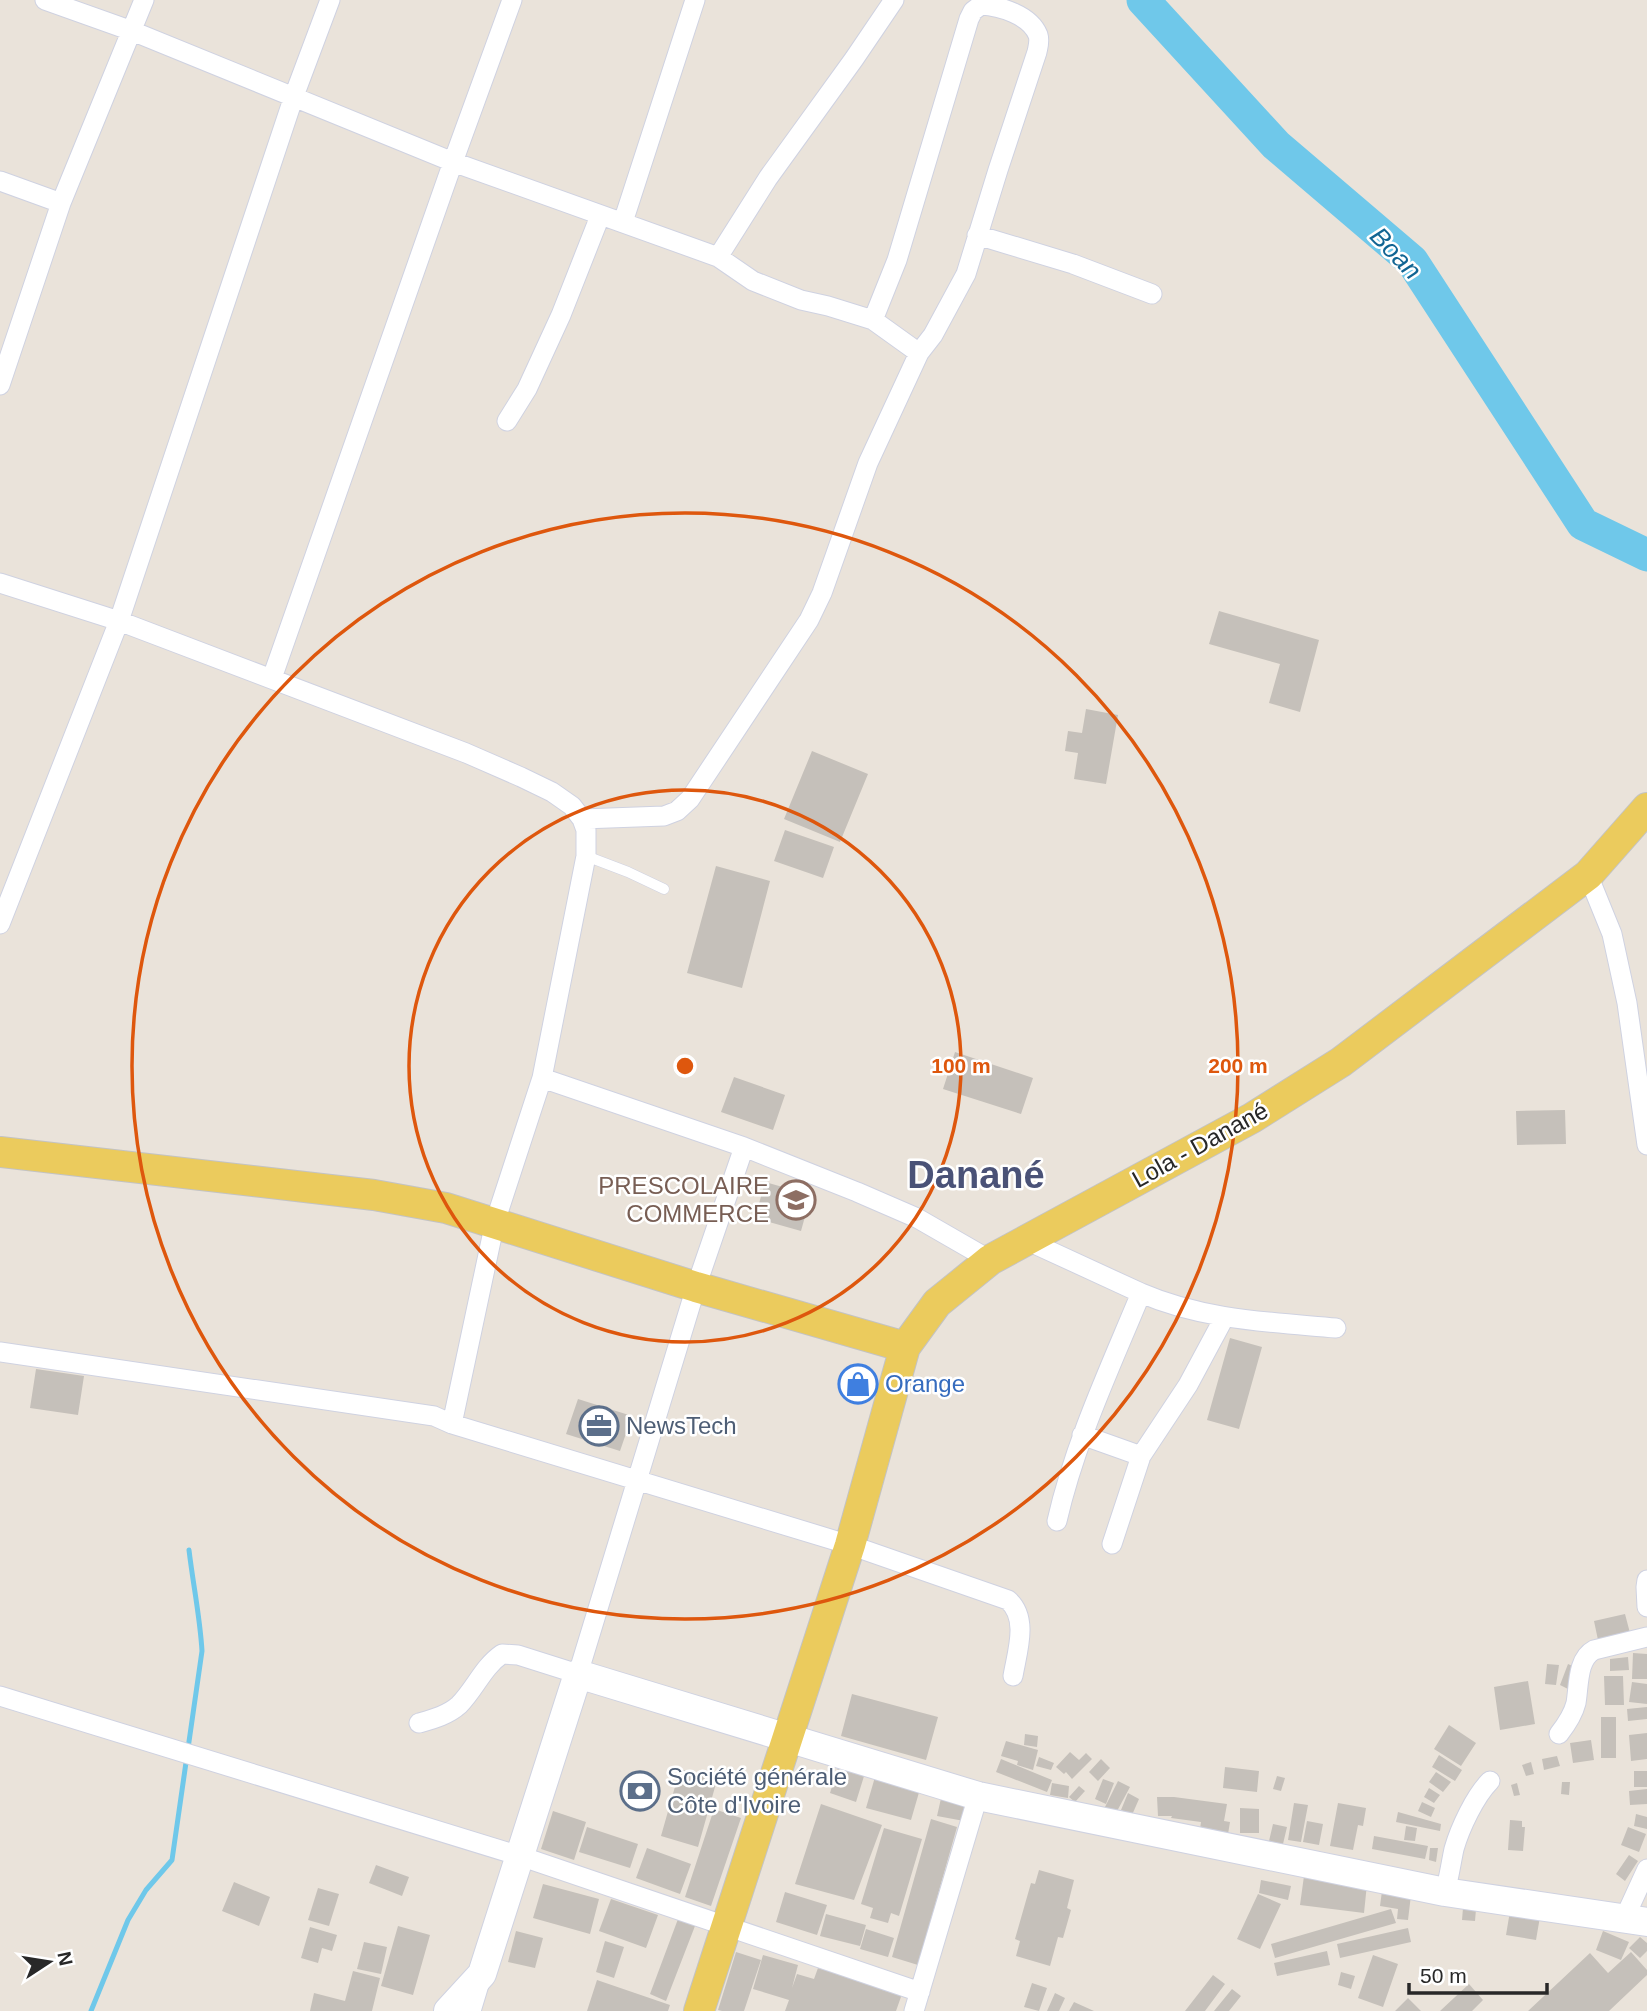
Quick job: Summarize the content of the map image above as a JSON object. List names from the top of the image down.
{
  "streets": {
    "main road": ["Lola - Danané"]
  },
  "districts": ["Danané"],
  "water": ["Boan"],
  "places": {
    "school or university": ["PRESCOLAIRE COMMERCE"],
    "shop": ["Orange"],
    "office": ["NewsTech"],
    "bank": ["Société générale Côte d'Ivoire"]
  },
  "scale_bar": "50 m",
  "north": "right",
  "rings": ["100 m", "200 m"]
}
